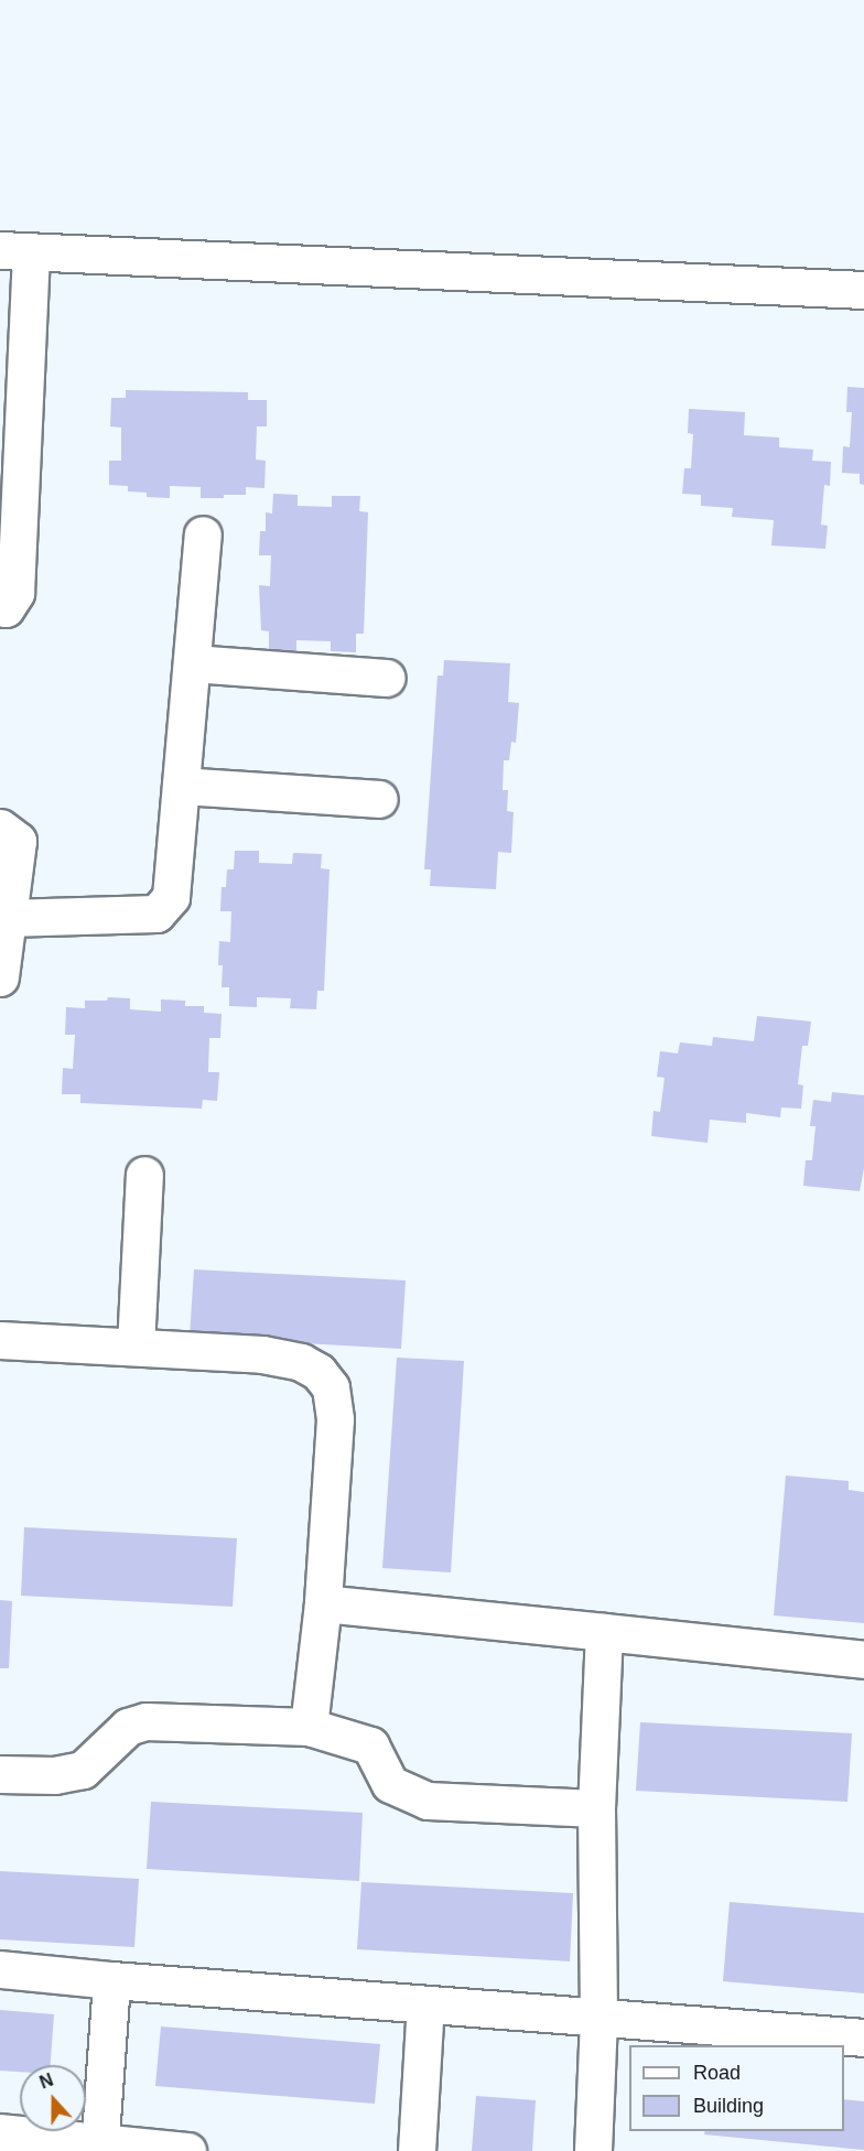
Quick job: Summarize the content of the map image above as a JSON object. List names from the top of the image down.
{
  "legend": ["Road", "Building"],
  "north": "top"
}
